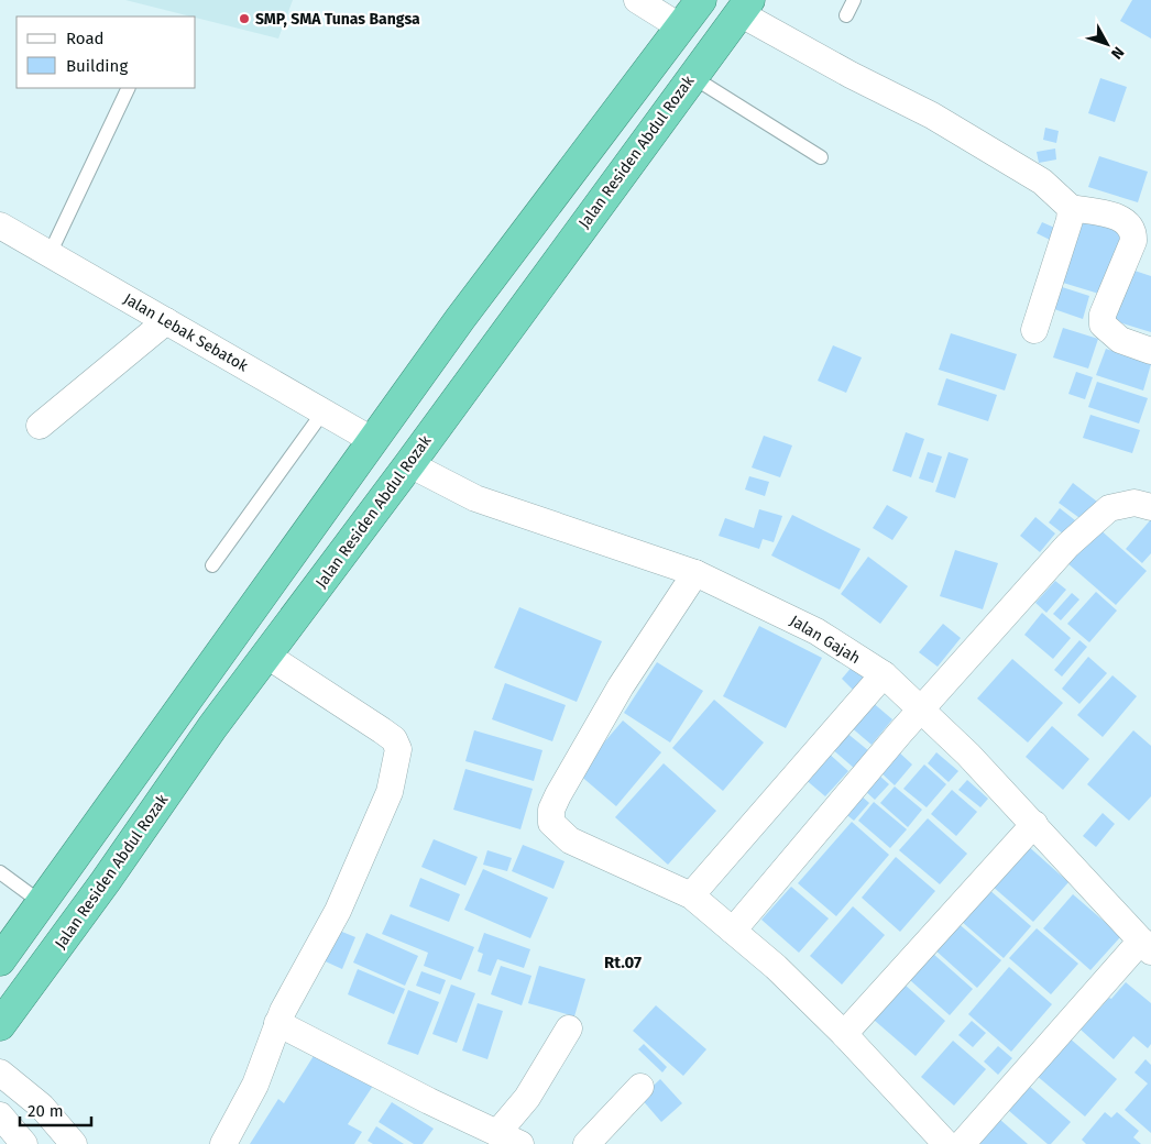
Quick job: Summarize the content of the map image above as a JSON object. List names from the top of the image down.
{
  "streets": {
    "highway": ["Jalan Residen Abdul Rozak"],
    "street": ["Jalan Lebak Sebatok", "Jalan Gajah"]
  },
  "crossings": [
    ["Jalan Residen Abdul Rozak", "Jalan Gajah"]
  ],
  "districts": ["Rt.07"],
  "places": ["SMP, SMA Tunas Bangsa"],
  "legend": ["Road", "Building"],
  "scale_bar": "20 m",
  "north": "bottom right"
}
